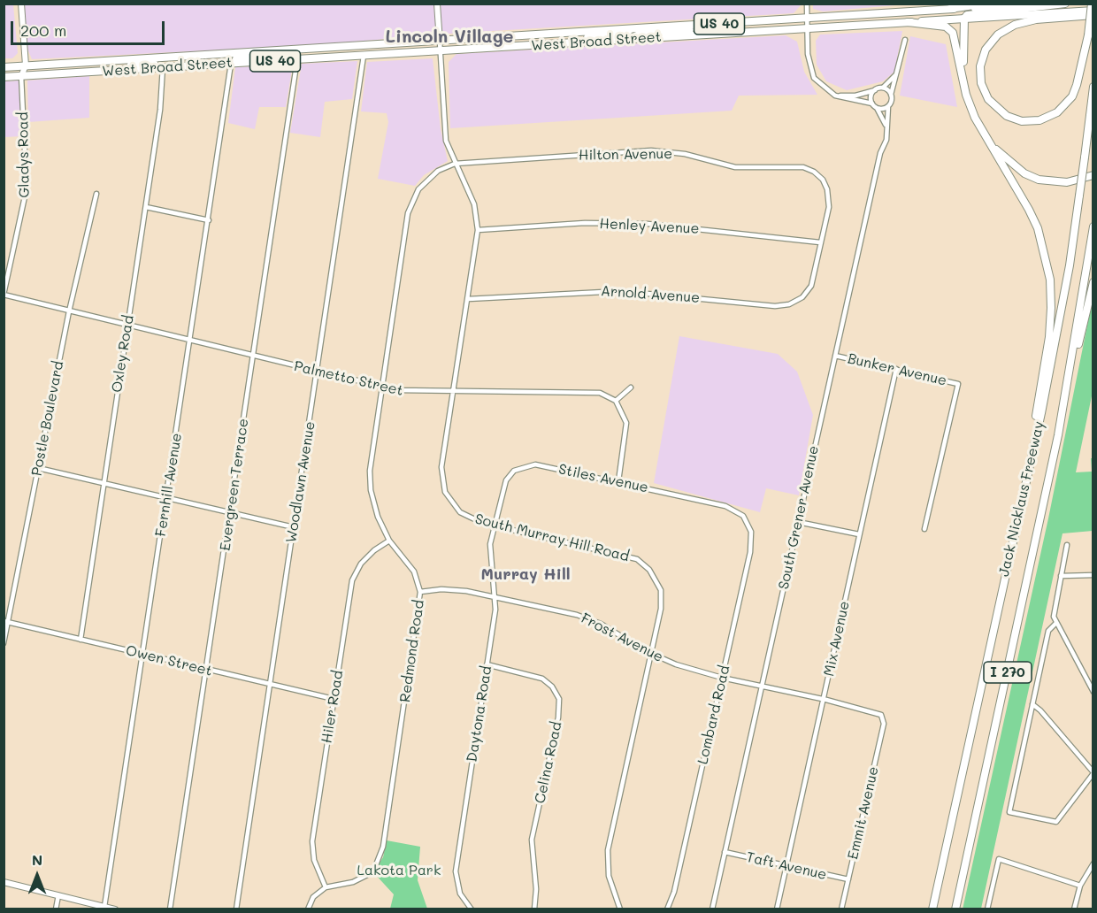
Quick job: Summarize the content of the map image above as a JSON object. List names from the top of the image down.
{
  "streets": {
    "highway": ["Jack Nicklaus Freeway", "I 270"],
    "main road": ["US 40", "West Broad Street"],
    "street": [
      "Gladys Road",
      "Hilton Avenue",
      "Henley Avenue",
      "Arnold Avenue",
      "Oxley Road",
      "Bunker Avenue",
      "Palmetto Street",
      "Postle Boulevard",
      "Stiles Avenue",
      "Woodlawn Avenue",
      "Fernhill Avenue",
      "Evergreen Terrace",
      "South Grener Avenue",
      "South Murray Hill Road",
      "Frost Avenue",
      "Mix Avenue",
      "Redmond Road",
      "Owen Street",
      "Hiler Road",
      "Daytona Road",
      "Lombard Road",
      "Celina Road",
      "Emmit Avenue",
      "Taft Avenue"
    ]
  },
  "crossings": [
    ["West Broad Street", "Gladys Road"],
    ["West Broad Street", "Oxley Road"],
    ["West Broad Street", "Woodlawn Avenue"],
    ["West Broad Street", "Fernhill Avenue"],
    ["West Broad Street", "Evergreen Terrace"],
    ["West Broad Street", "South Murray Hill Road"],
    ["Gladys Road", "Palmetto Street"],
    ["Hilton Avenue", "Henley Avenue"],
    ["Hilton Avenue", "Arnold Avenue"],
    ["Hilton Avenue", "South Murray Hill Road"],
    ["Hilton Avenue", "Redmond Road"],
    ["Henley Avenue", "Arnold Avenue"],
    ["Henley Avenue", "South Murray Hill Road"],
    ["Arnold Avenue", "South Murray Hill Road"],
    ["Oxley Road", "Palmetto Street"],
    ["Oxley Road", "Owen Street"],
    ["Bunker Avenue", "South Grener Avenue"],
    ["Bunker Avenue", "Mix Avenue"],
    ["Palmetto Street", "Postle Boulevard"],
    ["Palmetto Street", "Woodlawn Avenue"],
    ["Palmetto Street", "Fernhill Avenue"],
    ["Palmetto Street", "Evergreen Terrace"],
    ["Palmetto Street", "South Murray Hill Road"],
    ["Palmetto Street", "Redmond Road"],
    ["Postle Boulevard", "Owen Street"],
    ["Stiles Avenue", "South Murray Hill Road"],
    ["Stiles Avenue", "Daytona Road"],
    ["Stiles Avenue", "Lombard Road"],
    ["Woodlawn Avenue", "Owen Street"],
    ["Fernhill Avenue", "Owen Street"],
    ["Evergreen Terrace", "Owen Street"],
    ["South Grener Avenue", "Frost Avenue"],
    ["South Grener Avenue", "Taft Avenue"],
    ["South Murray Hill Road", "Frost Avenue"],
    ["South Murray Hill Road", "Redmond Road"],
    ["South Murray Hill Road", "Daytona Road"],
    ["Frost Avenue", "Mix Avenue"],
    ["Frost Avenue", "Redmond Road"],
    ["Frost Avenue", "Daytona Road"],
    ["Frost Avenue", "Lombard Road"],
    ["Frost Avenue", "Emmit Avenue"],
    ["Mix Avenue", "Taft Avenue"],
    ["Redmond Road", "Hiler Road"],
    ["Owen Street", "Hiler Road"],
    ["Daytona Road", "Celina Road"],
    ["Emmit Avenue", "Taft Avenue"]
  ],
  "districts": ["Lincoln Village", "Murray Hill"],
  "parks": ["Lakota Park"],
  "scale_bar": "200 m",
  "north": "top"
}
